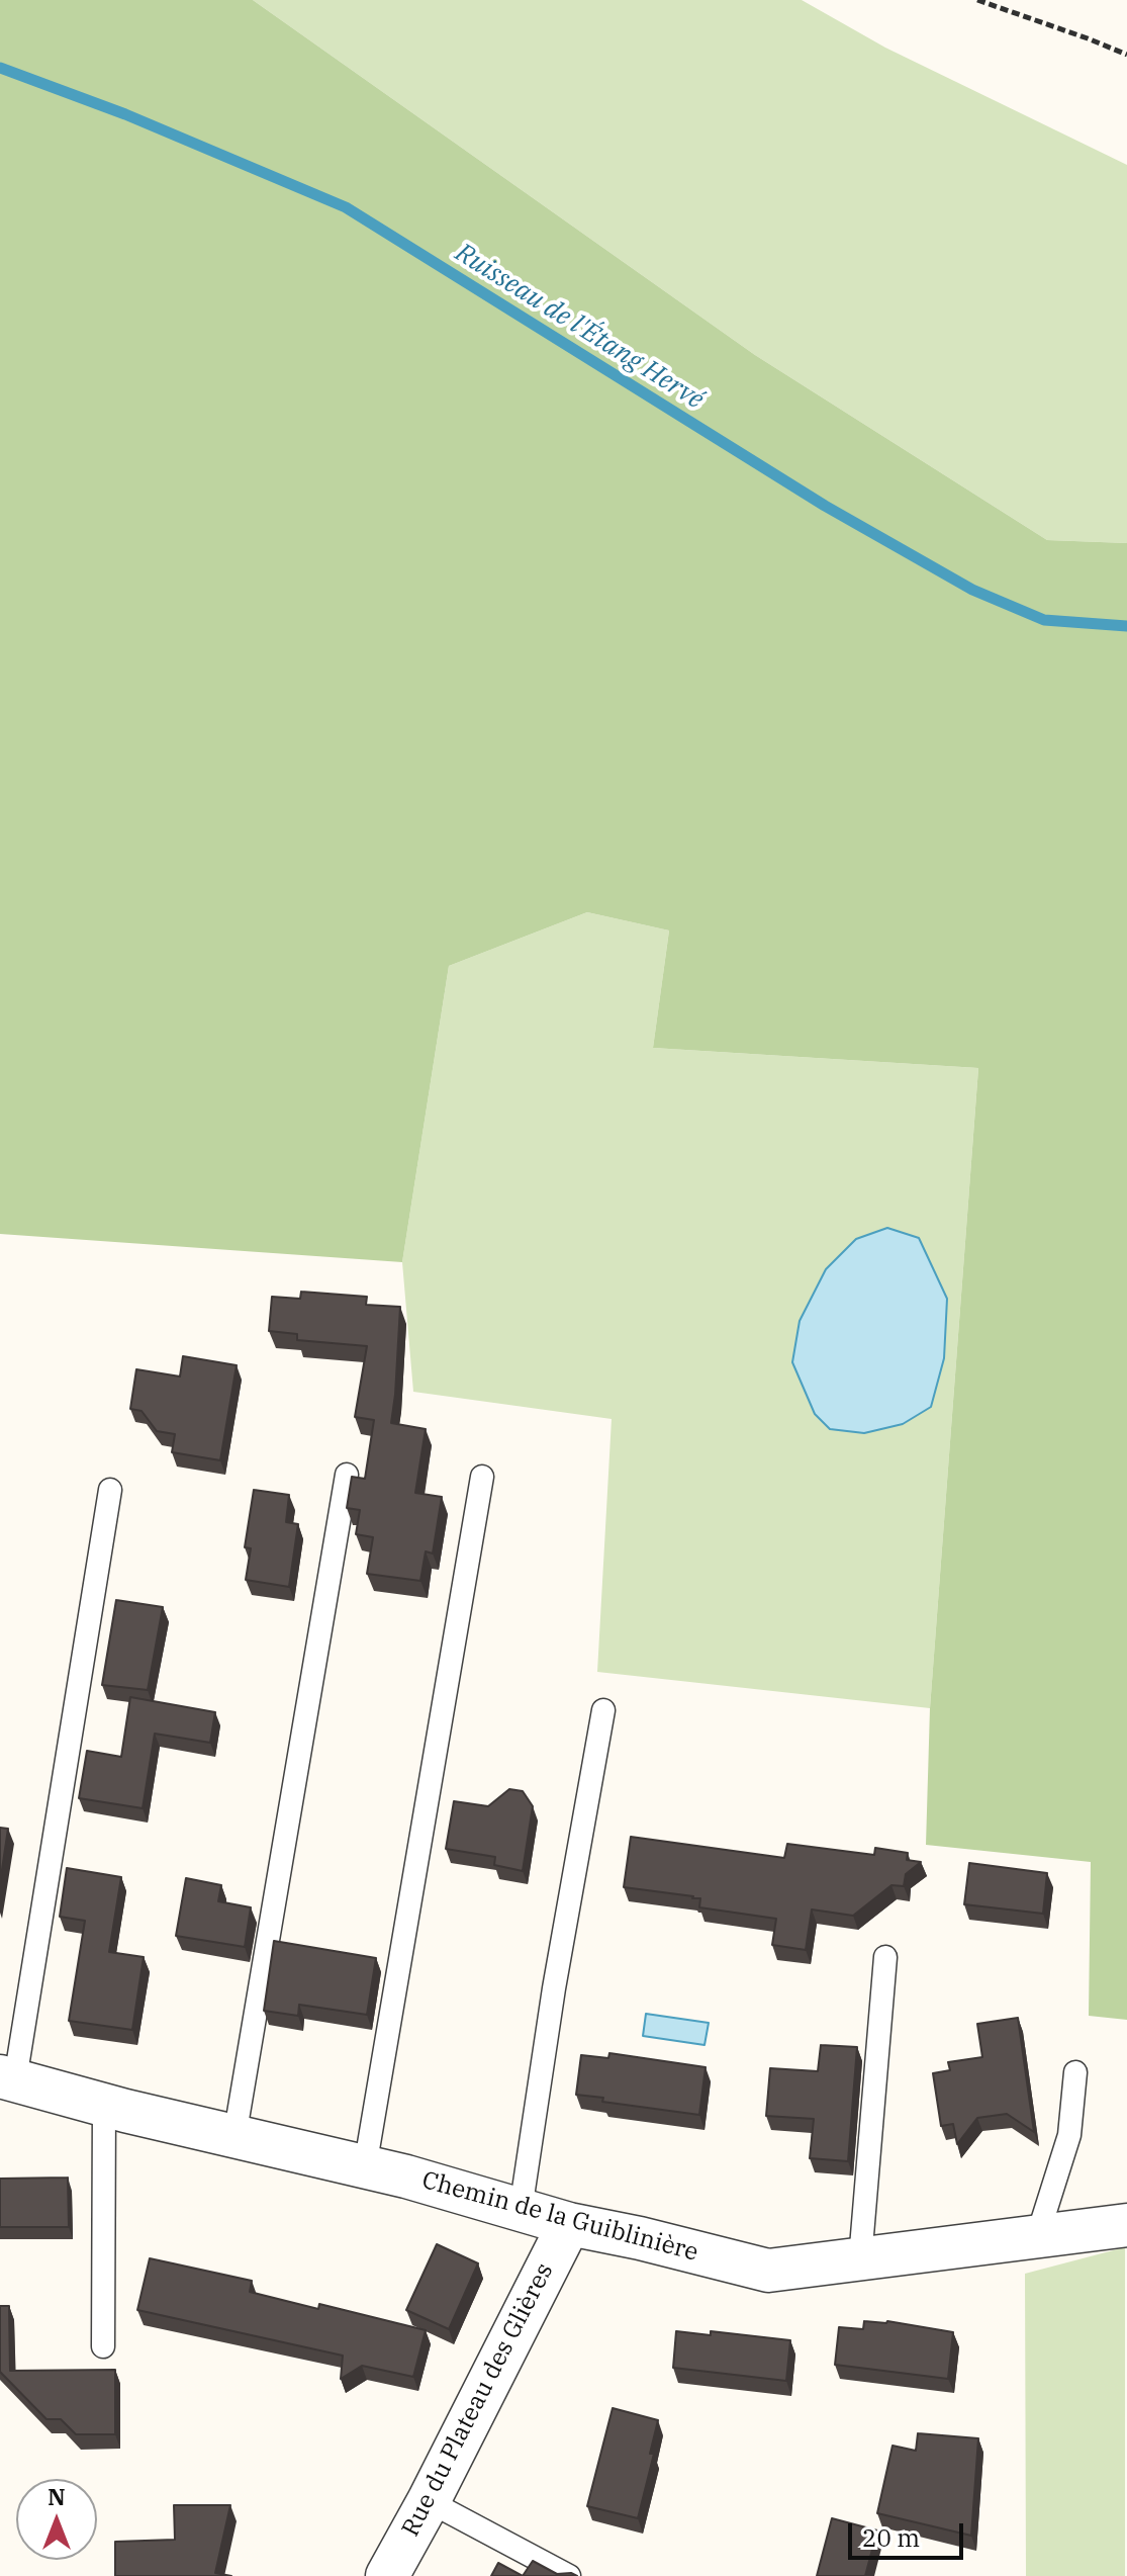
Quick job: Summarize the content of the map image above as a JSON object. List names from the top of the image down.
{
  "streets": {
    "street": ["Chemin de la Guiblinière", "Rue du Plateau des Glières"]
  },
  "crossings": [
    ["Chemin de la Guiblinière", "Rue du Plateau des Glières"]
  ],
  "water": ["Ruisseau de l'Étang Hervé"],
  "scale_bar": "20 m",
  "north": "top"
}
